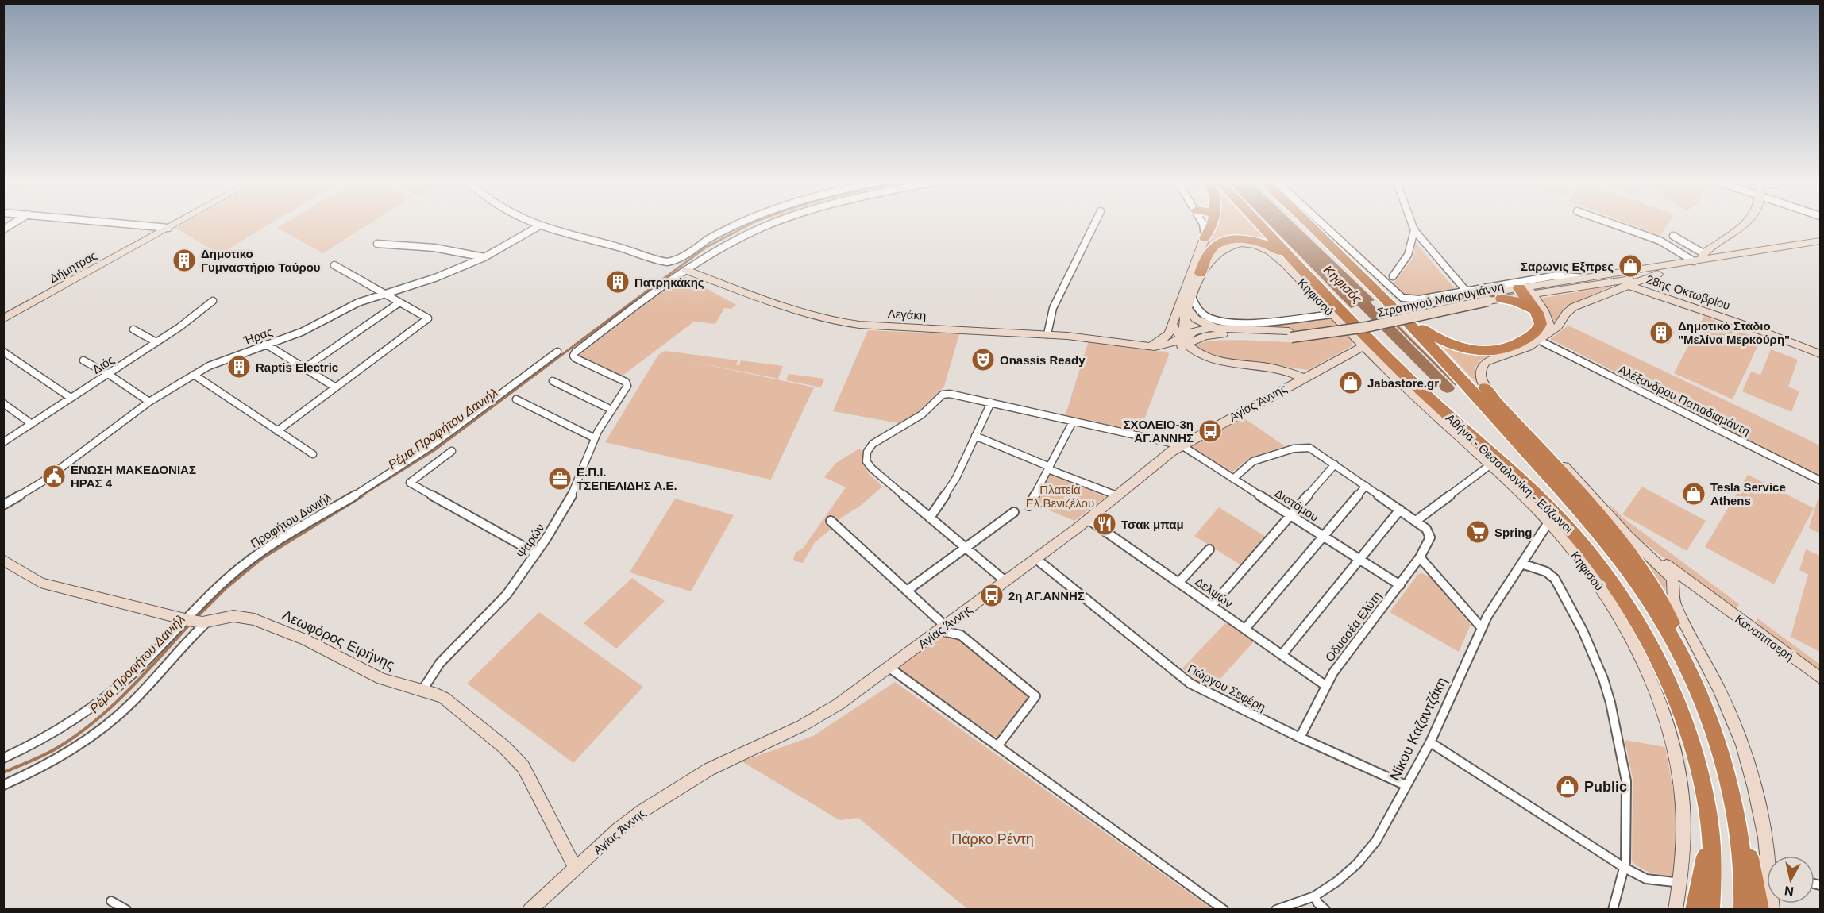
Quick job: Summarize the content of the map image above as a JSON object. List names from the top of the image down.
{
  "streets": {
    "highway": ["Αθήνα - Θεσσαλονίκη - Εύζωνοι"],
    "street": [
      "Δήμητρας",
      "28ης Οκτωβρίου",
      "Κηφισού",
      "Στρατηγού Μακρυγιάννη",
      "Λεγάκη",
      "Ήρας",
      "Διός",
      "Αλέξανδρου Παπαδιαμάντη",
      "Αγίας Άννης",
      "Διστόμου",
      "Προφήτου Δανιήλ",
      "Ψαρών",
      "Δελψών",
      "Οδυσσέα Ελύτη",
      "Καναπιτσερή",
      "Λεωφόρος Ειρήνης",
      "Γιώργου Σεφέρη",
      "Νίκου Καζαντζάκη"
    ]
  },
  "crossings": [
    ["28ης Οκτωβρίου", "Στρατηγού Μακρυγιάννη"],
    ["Κηφισού", "Στρατηγού Μακρυγιάννη"],
    ["Κηφισού", "Αγίας Άννης"],
    ["Κηφισού", "Νίκου Καζαντζάκη"],
    ["Στρατηγού Μακρυγιάννη", "Λεγάκη"],
    ["Λεγάκη", "Ψαρών"],
    ["Αγίας Άννης", "Διστόμου"],
    ["Αγίας Άννης", "Δελψών"],
    ["Αγίας Άννης", "Λεωφόρος Ειρήνης"],
    ["Αγίας Άννης", "Γιώργου Σεφέρη"],
    ["Διστόμου", "Οδυσσέα Ελύτη"],
    ["Προφήτου Δανιήλ", "Λεωφόρος Ειρήνης"],
    ["Ψαρών", "Λεωφόρος Ειρήνης"],
    ["Δελψών", "Οδυσσέα Ελύτη"],
    ["Οδυσσέα Ελύτη", "Γιώργου Σεφέρη"],
    ["Γιώργου Σεφέρη", "Νίκου Καζαντζάκη"]
  ],
  "water": ["Κηφισός", "Ρέμα Προφήτου Δανιήλ"],
  "parks": ["Πλατεία Ελ.Βενιζέλου", "Πάρκο Ρέντη"],
  "places": {
    "building": [
      "Δημοτικο Γυμναστήριο Ταύρου",
      "Πατρηκάκης",
      "Δημοτικό Στάδιο \"Μελίνα Μερκούρη\"",
      "Raptis Electric"
    ],
    "shop": [
      "Σαρωνις Εξπρες",
      "Jabastore.gr",
      "Tesla Service Athens",
      "Public"
    ],
    "theatre": ["Onassis Ready"],
    "bus stop": ["ΣΧΟΛΕΙΟ-3η ΑΓ.ΑΝΝΗΣ", "2η ΑΓ.ΑΝΝΗΣ"],
    "public building": ["ΕΝΩΣΗ ΜΑΚΕΔΟΝΙΑΣ ΗΡΑΣ 4"],
    "office": ["Ε.Π.Ι. ΤΣΕΠΕΛΙΔΗΣ Α.Ε."],
    "restaurant": ["Τσακ μπαμ"],
    "supermarket": ["Spring"]
  },
  "north": "bottom"
}
